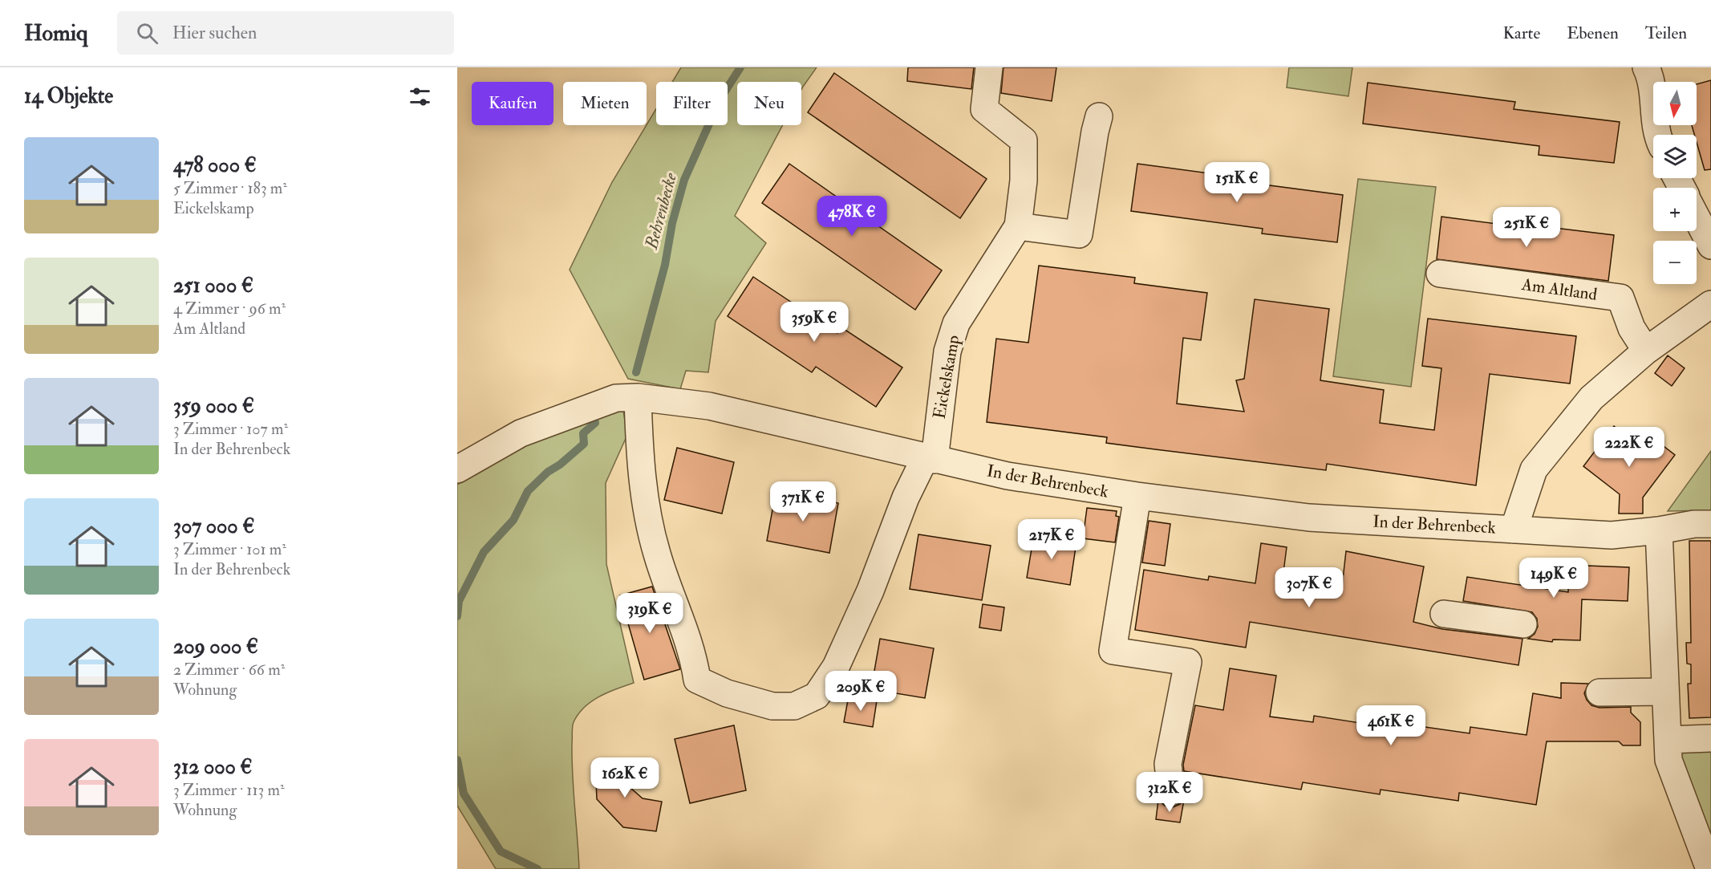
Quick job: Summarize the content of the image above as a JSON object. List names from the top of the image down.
{
  "streets": {
    "street": ["Am Altland", "Eickelskamp", "In der Behrenbeck"]
  },
  "crossings": [
    ["Eickelskamp", "In der Behrenbeck"]
  ],
  "water": ["Behrenbecke"],
  "north": "bottom",
  "page": {
    "header": "Homiq",
    "search": "Hier suchen",
    "nav": ["Karte", "Ebenen", "Teilen"],
    "heading": "14 Objekte",
    "map_buttons": ["+", "−"],
    "chip": [
      "Kaufen",
      "Mieten",
      "Filter",
      "Neu"
    ],
    "list": [
      {
        "name": "478 000 €",
        "note": "5 Zimmer · 183 m² · Eickelskamp"
      },
      {
        "name": "251 000 €",
        "note": "4 Zimmer · 96 m² · Am Altland"
      },
      {
        "name": "359 000 €",
        "note": "3 Zimmer · 107 m² · In der Behrenbeck"
      },
      {
        "name": "307 000 €",
        "note": "3 Zimmer · 101 m² · In der Behrenbeck"
      },
      {
        "name": "209 000 €",
        "note": "2 Zimmer · 66 m² · Wohnung"
      },
      {
        "name": "312 000 €",
        "note": "3 Zimmer · 113 m² · Wohnung"
      }
    ],
    "price": [
      "151K €",
      "478K €",
      "251K €",
      "359K €",
      "222K €",
      "371K €",
      "217K €",
      "149K €",
      "307K €",
      "319K €",
      "209K €",
      "461K €",
      "162K €",
      "312K €"
    ]
  }
}
